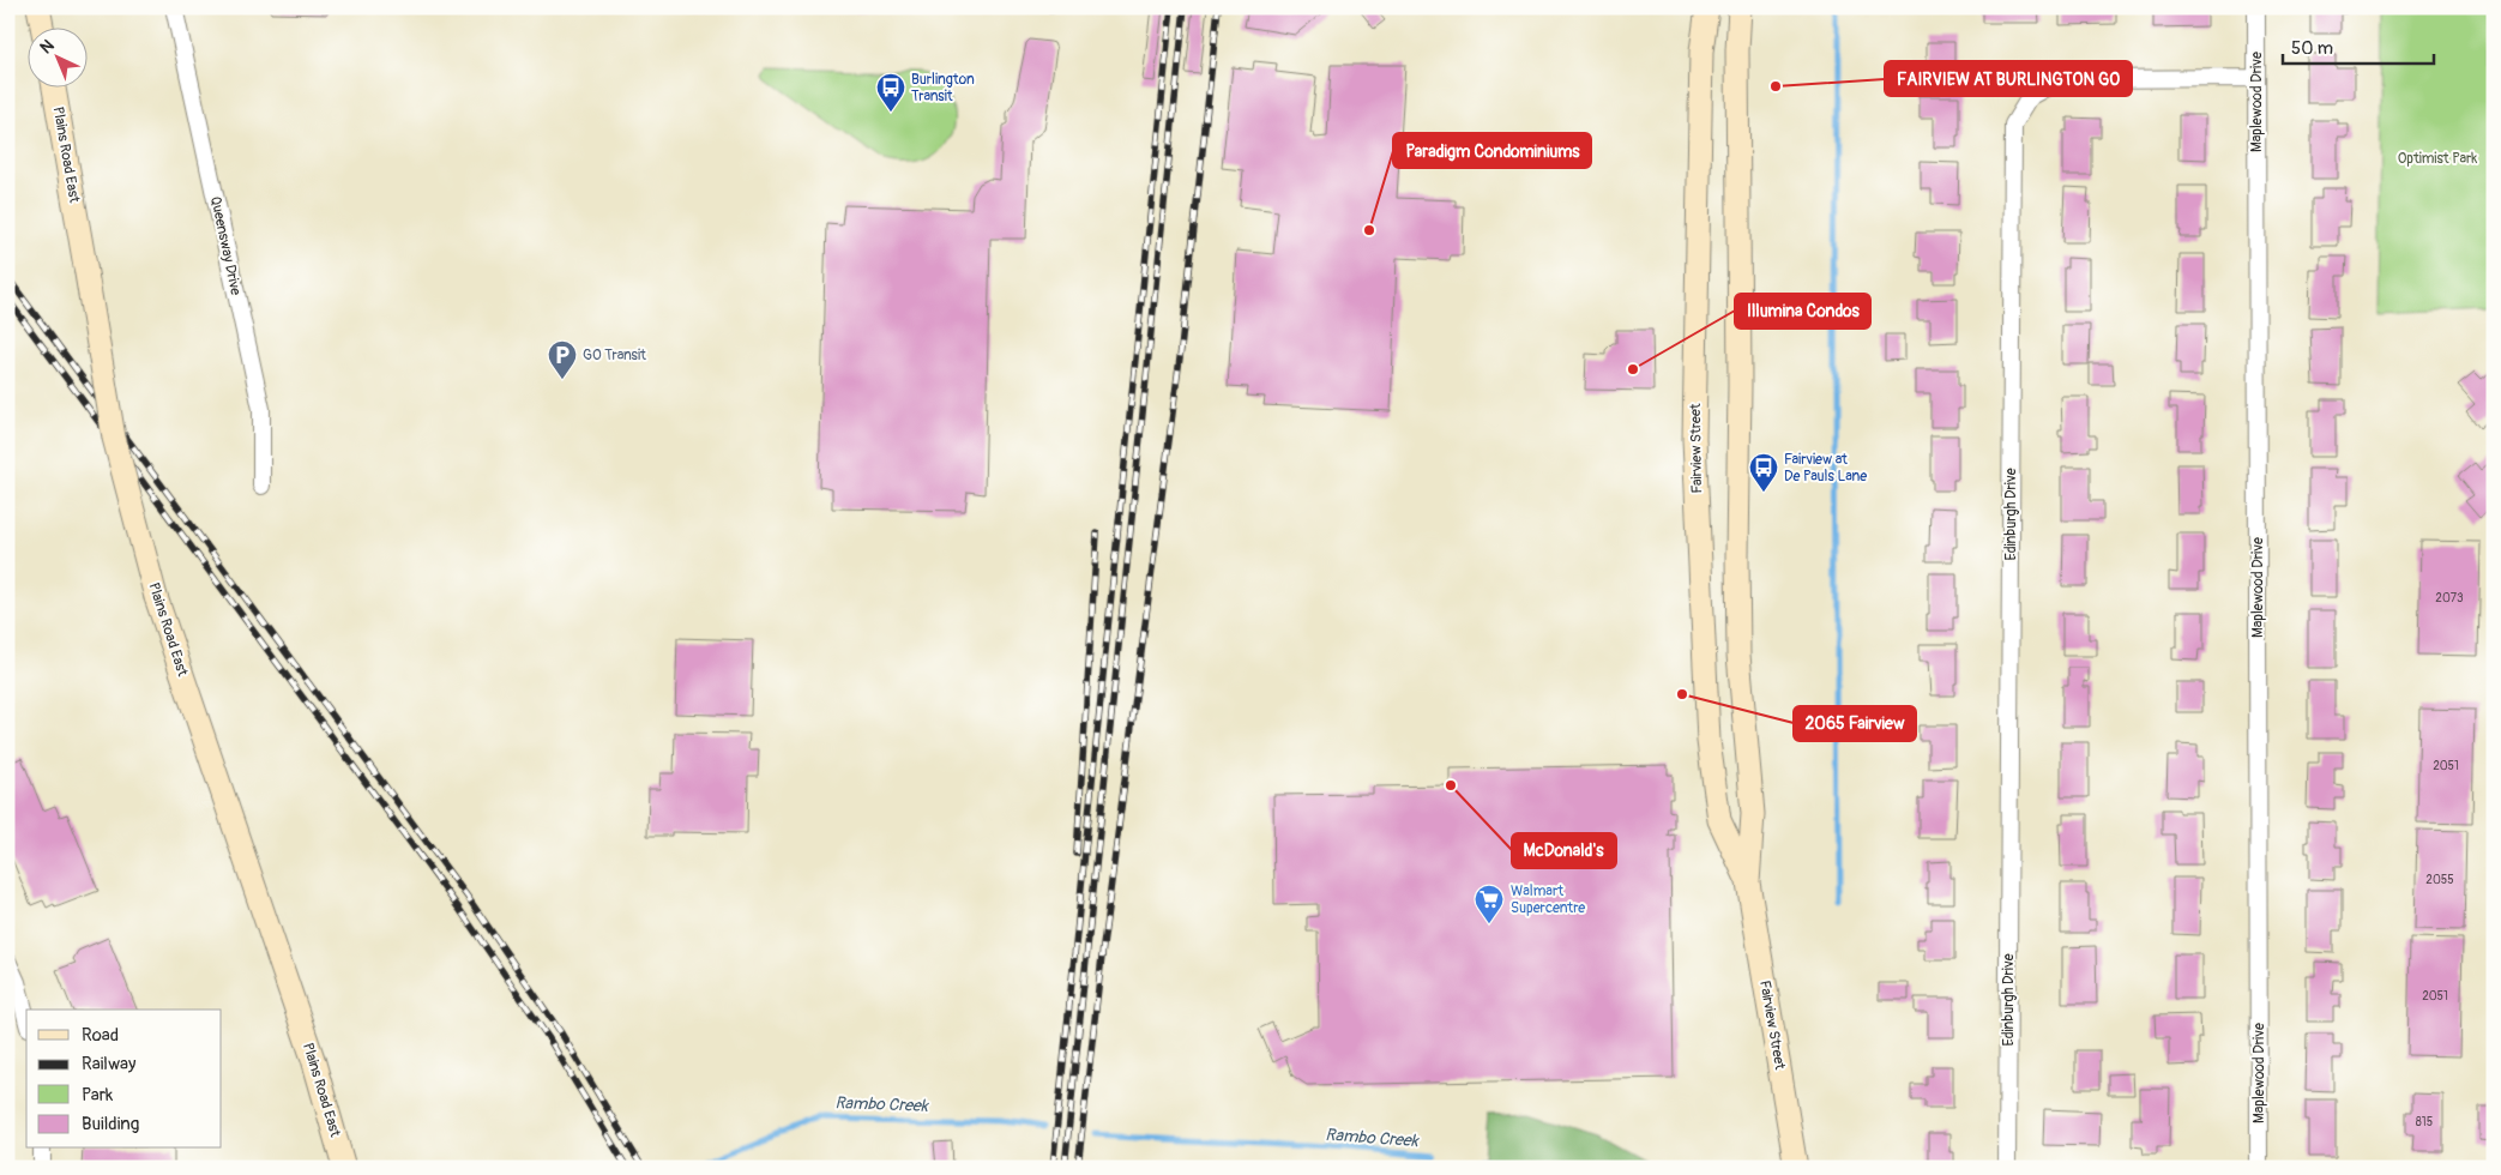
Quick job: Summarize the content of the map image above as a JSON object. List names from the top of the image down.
{
  "streets": {
    "main road": ["Plains Road East", "Fairview Street"],
    "street": ["Maplewood Drive", "Queensway Drive", "Edinburgh Drive"]
  },
  "crossings": [
    ["Maplewood Drive", "Edinburgh Drive"]
  ],
  "water": ["Rambo Creek"],
  "parks": ["Optimist Park"],
  "places": {
    "other": [
      "FAIRVIEW AT BURLINGTON GO",
      "Paradigm Condominiums",
      "Illumina Condos",
      "2065 Fairview",
      "McDonald's"
    ],
    "bus stop": ["Burlington Transit", "Fairview at De Pauls Lane"],
    "parking": ["GO Transit"],
    "supermarket": ["Walmart Supercentre"]
  },
  "house_numbers": [
    "2073",
    "2051",
    "2055",
    "2051",
    "815"
  ],
  "legend": [
    "Road",
    "Railway",
    "Park",
    "Building"
  ],
  "scale_bar": "50 m",
  "north": "top left"
}
